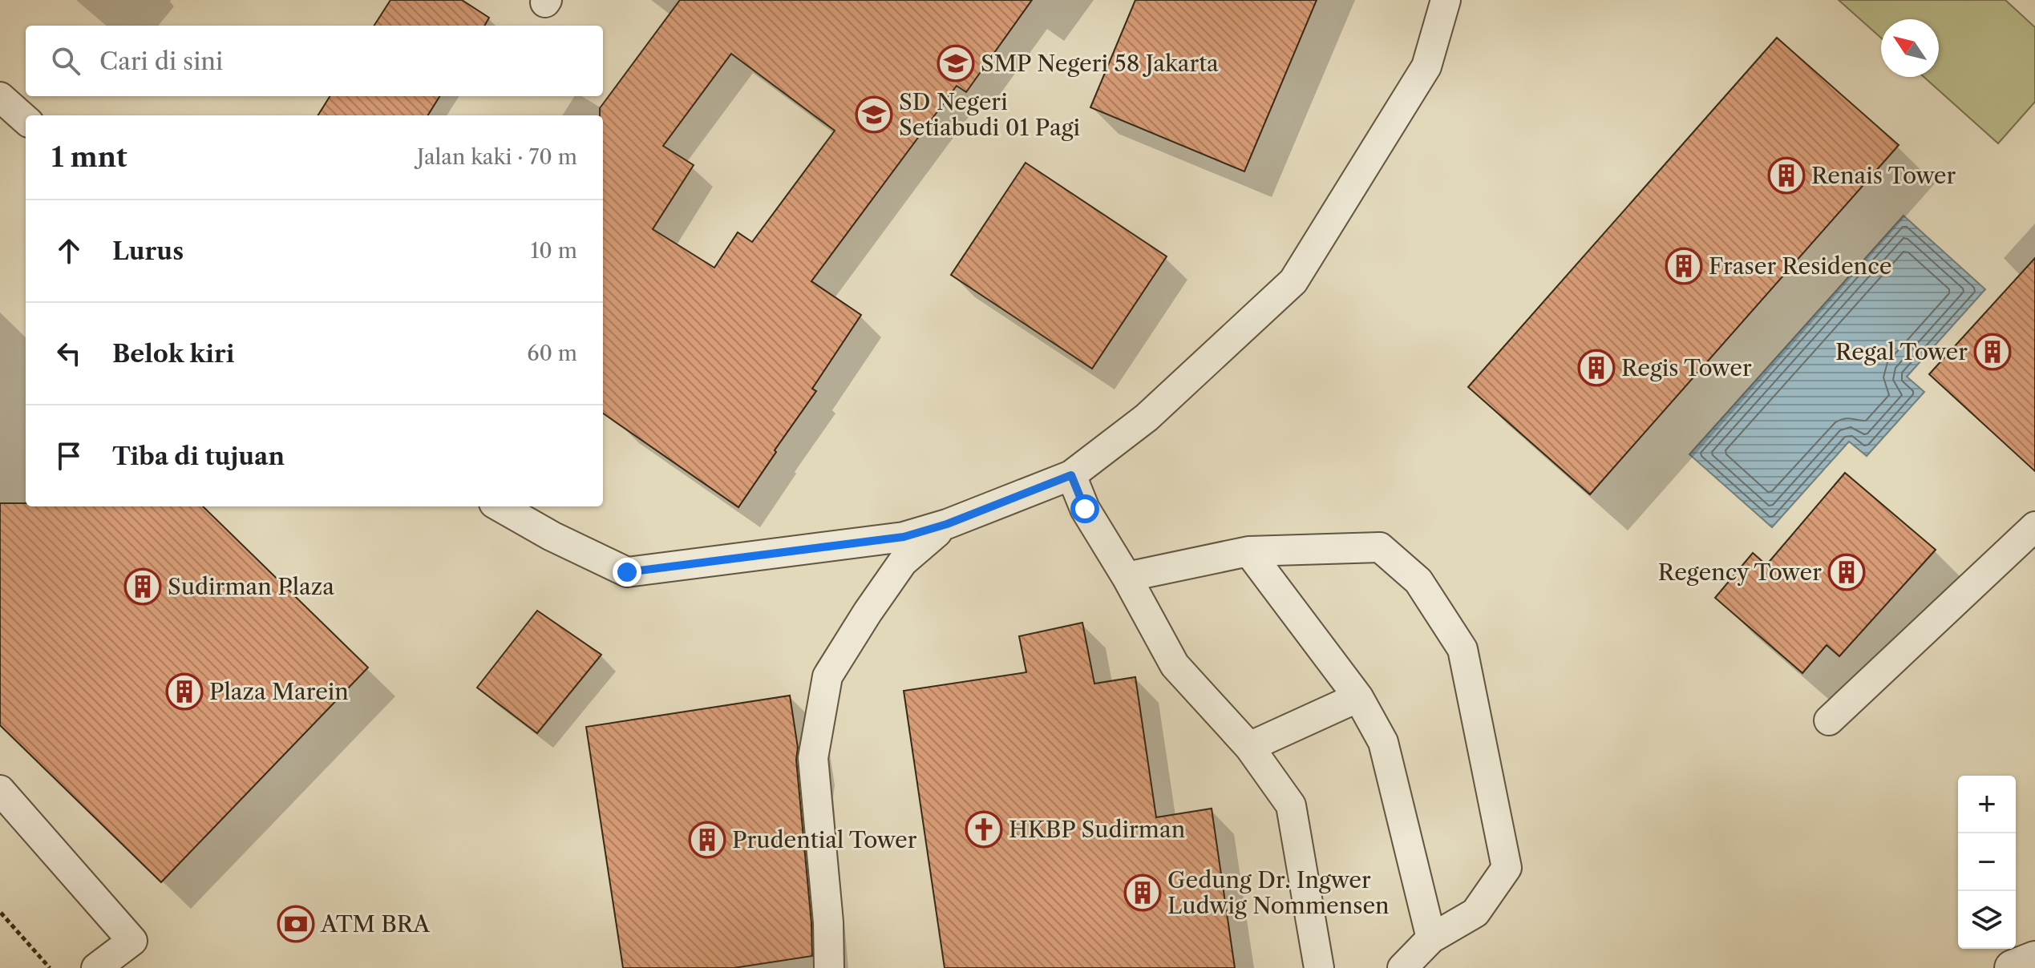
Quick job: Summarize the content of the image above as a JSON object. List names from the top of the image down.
{
  "places": {
    "school or university": ["SMP Negeri 58 Jakarta", "SD Negeri Setiabudi 01 Pagi"],
    "building": [
      "Renais Tower",
      "Fraser Residence",
      "Regal Tower",
      "Regis Tower",
      "Regency Tower",
      "Sudirman Plaza",
      "Plaza Marein",
      "Prudential Tower",
      "Gedung Dr. Ingwer Ludwig Nommensen"
    ],
    "church": ["HKBP Sudirman"],
    "bank": ["ATM BRA"]
  },
  "north": "top left",
  "page": {
    "search": "Cari di sini",
    "heading": ["1 mnt", "Jalan kaki · 70 m"],
    "list": [
      ["Lurus", "10 m"],
      ["Belok kiri", "60 m"],
      "Tiba di tujuan"
    ],
    "map_buttons": ["+", "−"]
  }
}
